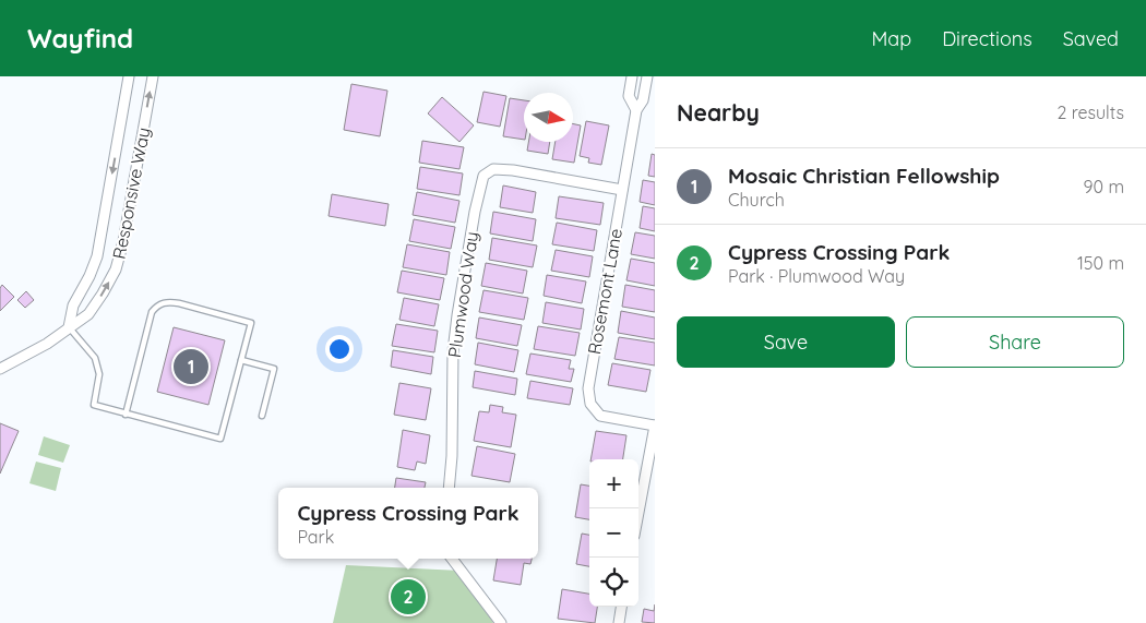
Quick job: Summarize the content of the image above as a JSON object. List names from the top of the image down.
{
  "streets": {
    "street": ["Responsive Way", "Rosemont Lane", "Plumwood Way"]
  },
  "crossings": [
    ["Rosemont Lane", "Plumwood Way"]
  ],
  "north": "right",
  "page": {
    "header": "Wayfind",
    "nav": ["Map", "Directions", "Saved"],
    "heading": ["Nearby", "2 results"],
    "list": [
      {
        "mark": "1",
        "name": "Mosaic Christian Fellowship",
        "note": "Church",
        "value": "90 m"
      },
      {
        "mark": "2",
        "name": "Cypress Crossing Park",
        "note": "Park · Plumwood Way",
        "value": "150 m"
      }
    ],
    "buttons": ["Save", "Share"],
    "pins": ["1", "2"],
    "map_buttons": ["+", "−"],
    "popup": ["Cypress Crossing Park", "Park"]
  }
}
